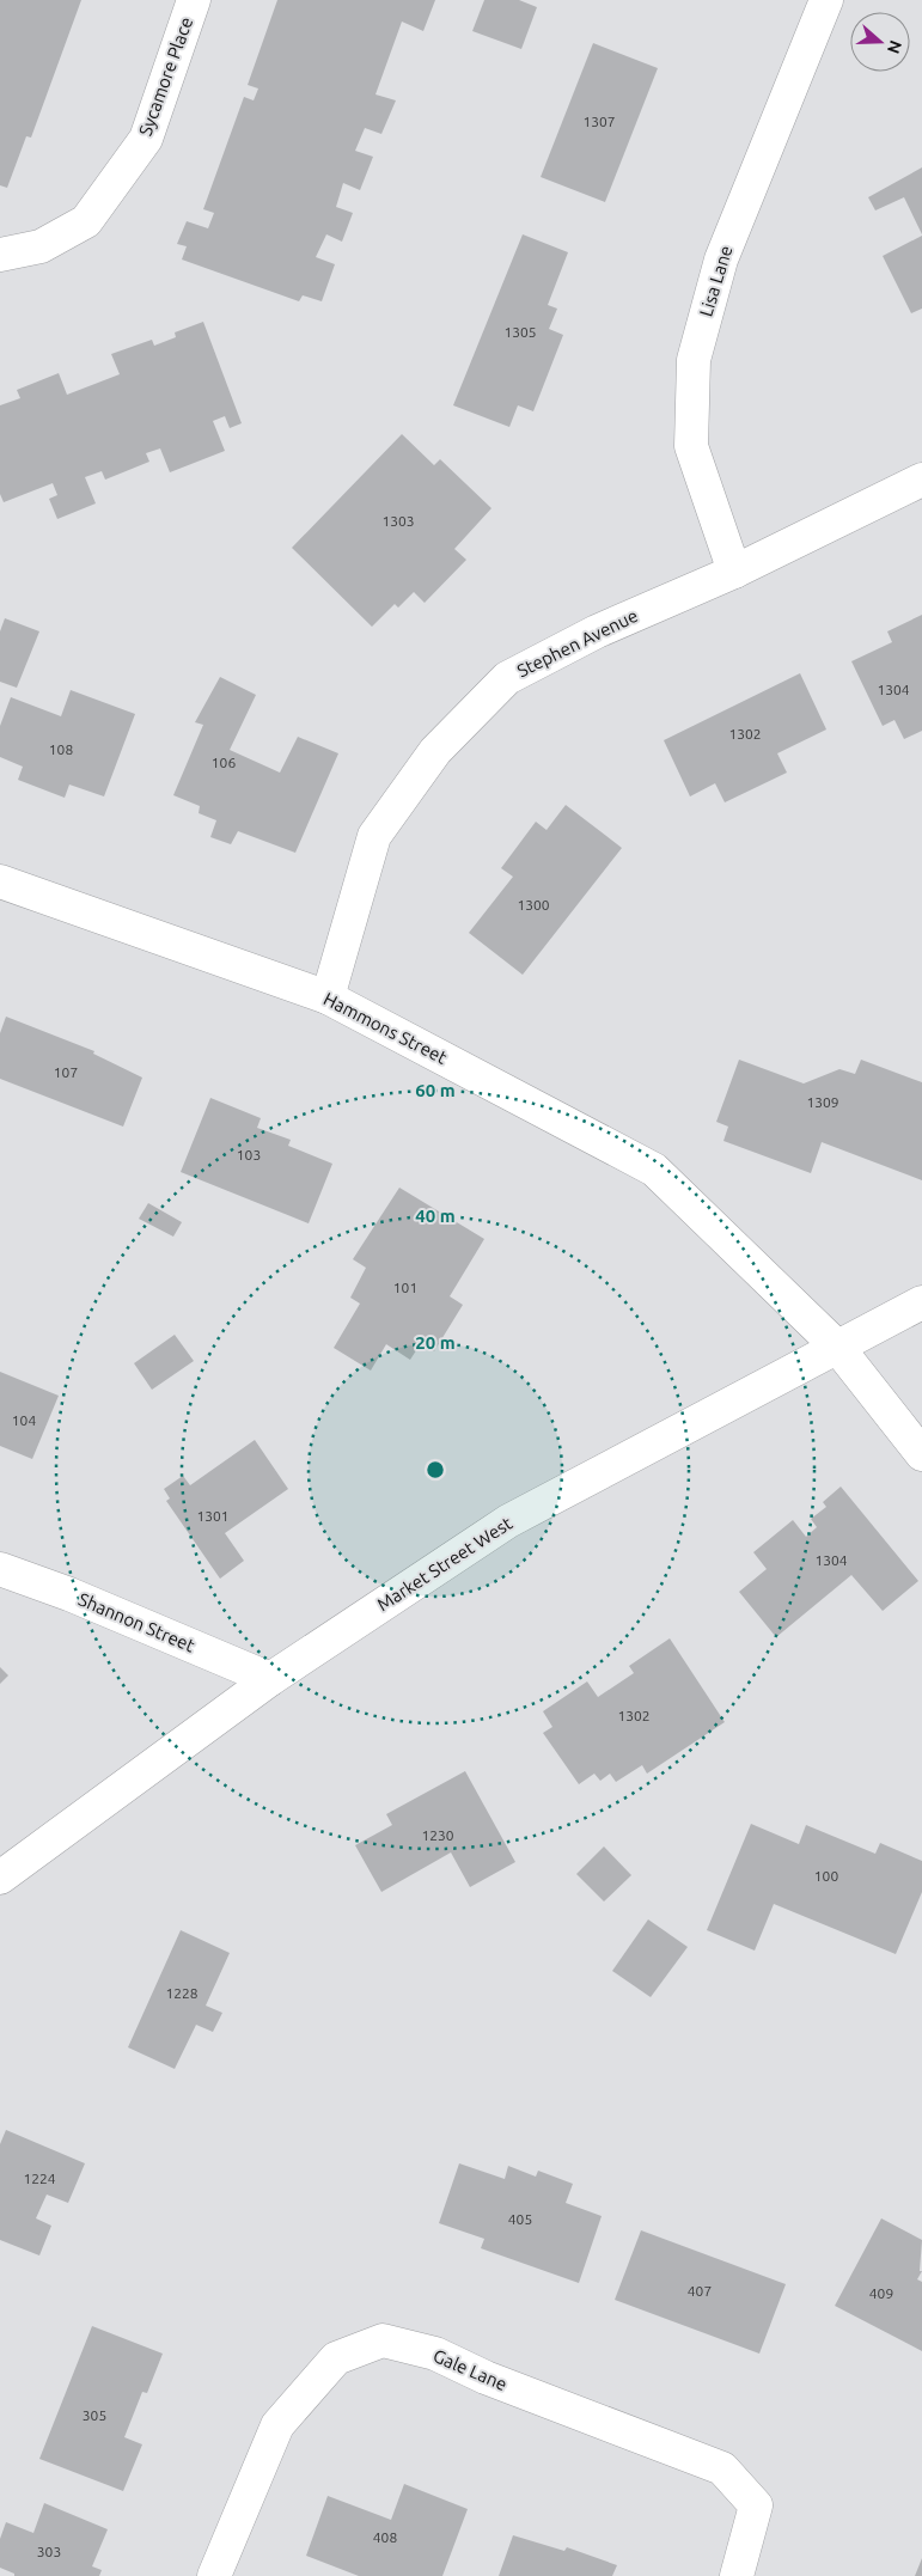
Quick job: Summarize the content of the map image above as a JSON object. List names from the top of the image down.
{
  "streets": {
    "street": [
      "Sycamore Place",
      "Lisa Lane",
      "Stephen Avenue",
      "Hammons Street",
      "Market Street West",
      "Shannon Street",
      "Gale Lane"
    ]
  },
  "crossings": [
    ["Lisa Lane", "Stephen Avenue"],
    ["Stephen Avenue", "Hammons Street"],
    ["Hammons Street", "Market Street West"],
    ["Market Street West", "Shannon Street"]
  ],
  "house_numbers": [
    "1307",
    "1305",
    "1303",
    "1304",
    "1302",
    "108",
    "106",
    "1300",
    "107",
    "1309",
    "103",
    "101",
    "104",
    "1301",
    "1304",
    "1302",
    "1230",
    "100",
    "1228",
    "1224",
    "405",
    "407",
    "409",
    "305",
    "408",
    "303"
  ],
  "north": "right",
  "rings": ["60 m", "40 m", "20 m"]
}
